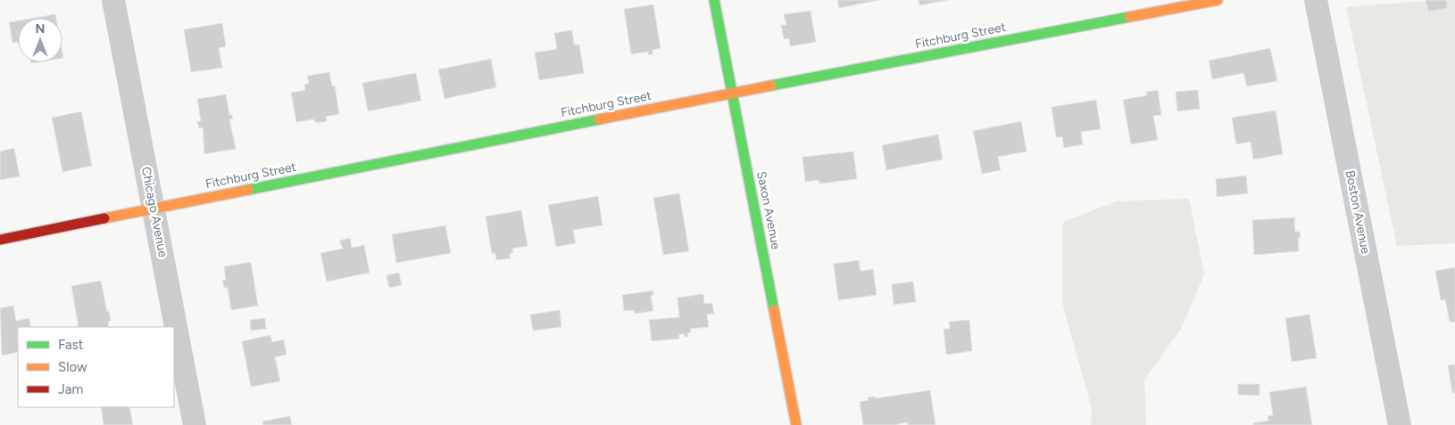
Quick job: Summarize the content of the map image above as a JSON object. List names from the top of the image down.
{
  "streets": {
    "street": [
      "Fitchburg Street",
      "Saxon Avenue",
      "Chicago Avenue",
      "Boston Avenue"
    ]
  },
  "crossings": [
    ["Fitchburg Street", "Saxon Avenue"],
    ["Fitchburg Street", "Chicago Avenue"]
  ],
  "legend": ["Fast", "Slow", "Jam"],
  "north": "top"
}
